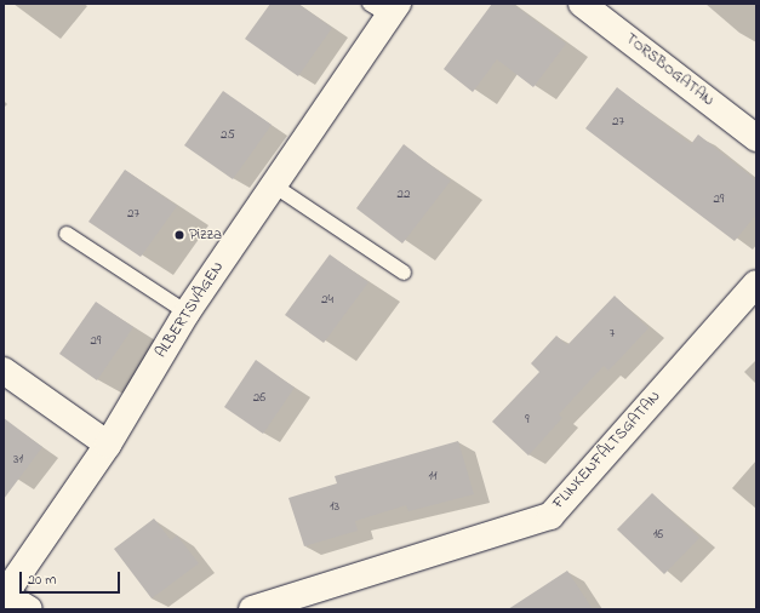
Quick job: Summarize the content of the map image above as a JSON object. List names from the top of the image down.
{
  "streets": {
    "street": ["TORSBOGATAN", "ALBERTSVÄGEN", "FLINKENFÄLTSGATAN"]
  },
  "places": ["Pizza"],
  "house_numbers": [
    "27",
    "25",
    "22",
    "29",
    "27",
    "24",
    "7",
    "29",
    "26",
    "9",
    "31",
    "11",
    "13",
    "16"
  ],
  "scale_bar": "20 m"
}
